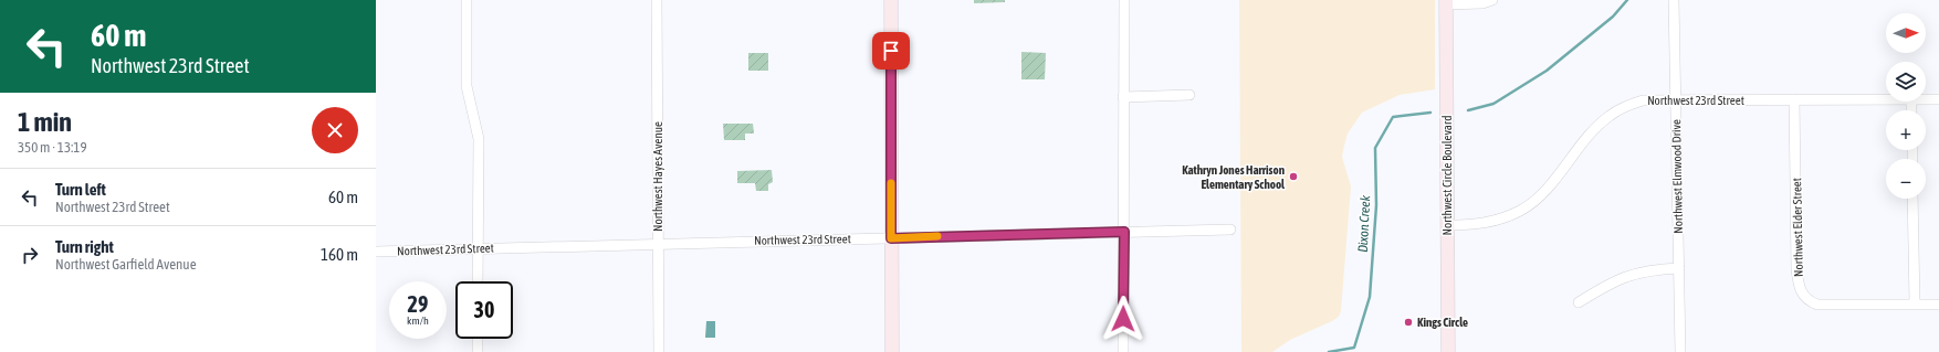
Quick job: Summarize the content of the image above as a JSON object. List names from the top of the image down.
{
  "streets": {
    "street": [
      "Northwest 23rd Street",
      "Northwest Circle Boulevard",
      "Northwest Hayes Avenue",
      "Northwest Elmwood Drive",
      "Northwest Elder Street"
    ]
  },
  "crossings": [
    ["Northwest 23rd Street", "Northwest Circle Boulevard"],
    ["Northwest 23rd Street", "Northwest Hayes Avenue"],
    ["Northwest 23rd Street", "Northwest Elmwood Drive"],
    ["Northwest 23rd Street", "Northwest Elder Street"]
  ],
  "water": ["Dixon Creek"],
  "places": ["Kathryn Jones Harrison Elementary School", "Kings Circle"],
  "north": "right",
  "page": {
    "turn": ["60 m", "Northwest 23rd Street"],
    "map_buttons": ["+", "−"],
    "heading": ["1 min", "350 m · 13:19"],
    "list": [
      {
        "name": "Turn left",
        "note": "Northwest 23rd Street",
        "value": "60 m"
      },
      {
        "name": "Turn right",
        "note": "Northwest Garfield Avenue",
        "value": "160 m"
      }
    ],
    "speed": "29 km/h",
    "limit": "30"
  }
}
